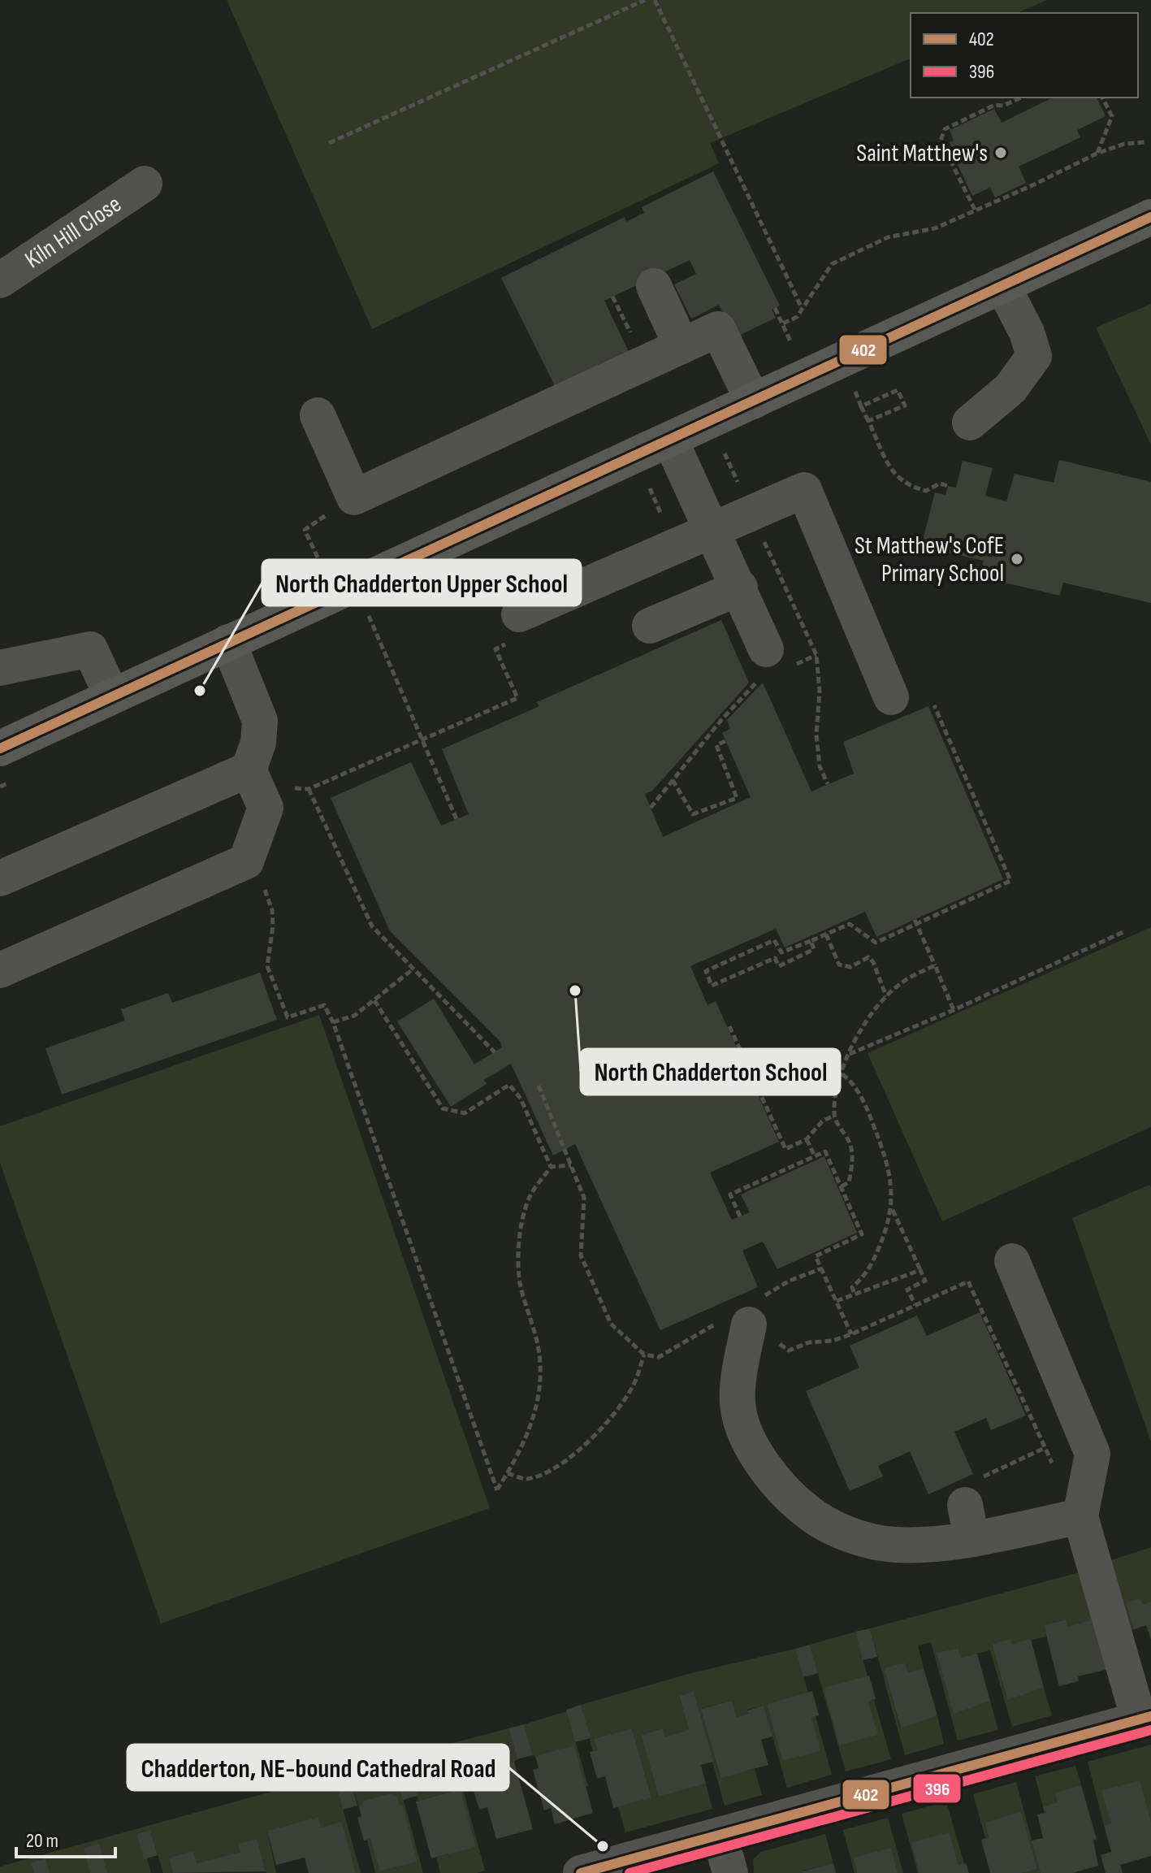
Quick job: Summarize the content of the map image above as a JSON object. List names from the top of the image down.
{
  "streets": {
    "street": ["Kiln Hill Close"]
  },
  "places": [
    "Saint Matthew's",
    "St Matthew's CofE Primary School",
    "North Chadderton Upper School",
    "North Chadderton School",
    "Chadderton, NE-bound Cathedral Road"
  ],
  "lines": ["transit line 402", "transit line 396"],
  "legend": ["402", "396"],
  "scale_bar": "20 m"
}
